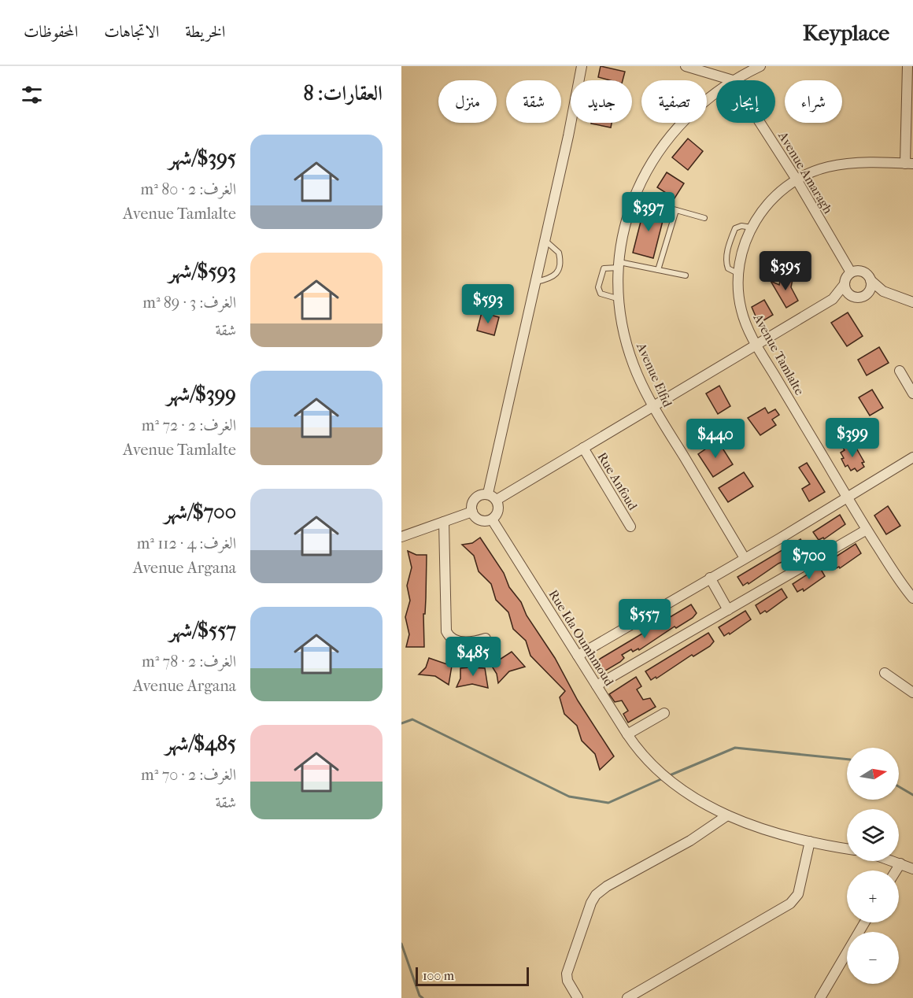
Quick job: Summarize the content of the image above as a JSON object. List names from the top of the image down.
{
  "streets": {
    "street": [
      "Avenue Amaragh",
      "Avenue Tamlalte",
      "Avenue Elfid",
      "Rue Anfoud",
      "Rue Ida Oumhmoud"
    ]
  },
  "crossings": [
    ["Avenue Amaragh", "Avenue Tamlalte"]
  ],
  "scale_bar": "100 m",
  "north": "right",
  "page": {
    "header": "Keyplace",
    "nav": ["الخريطة", "الاتجاهات", "المحفوظات"],
    "heading": "العقارات: 8",
    "chip": [
      "شراء",
      "إيجار",
      "تصفية",
      "جديد",
      "شقة",
      "منزل"
    ],
    "list": [
      {
        "name": "$395/شهر",
        "note": "الغرف: 2 · 80 m² · Avenue Tamlalte"
      },
      {
        "name": "$593/شهر",
        "note": "الغرف: 3 · 89 m² · شقة"
      },
      {
        "name": "$399/شهر",
        "note": "الغرف: 2 · 72 m² · Avenue Tamlalte"
      },
      {
        "name": "$700/شهر",
        "note": "الغرف: 4 · 112 m² · Avenue Argana"
      },
      {
        "name": "$557/شهر",
        "note": "الغرف: 2 · 78 m² · Avenue Argana"
      },
      {
        "name": "$485/شهر",
        "note": "الغرف: 2 · 70 m² · شقة"
      }
    ],
    "price": [
      "$397",
      "$395",
      "$593",
      "$399",
      "$440",
      "$700",
      "$557",
      "$485"
    ],
    "map_buttons": ["+", "−"],
    "scale": "100 m"
  }
}
